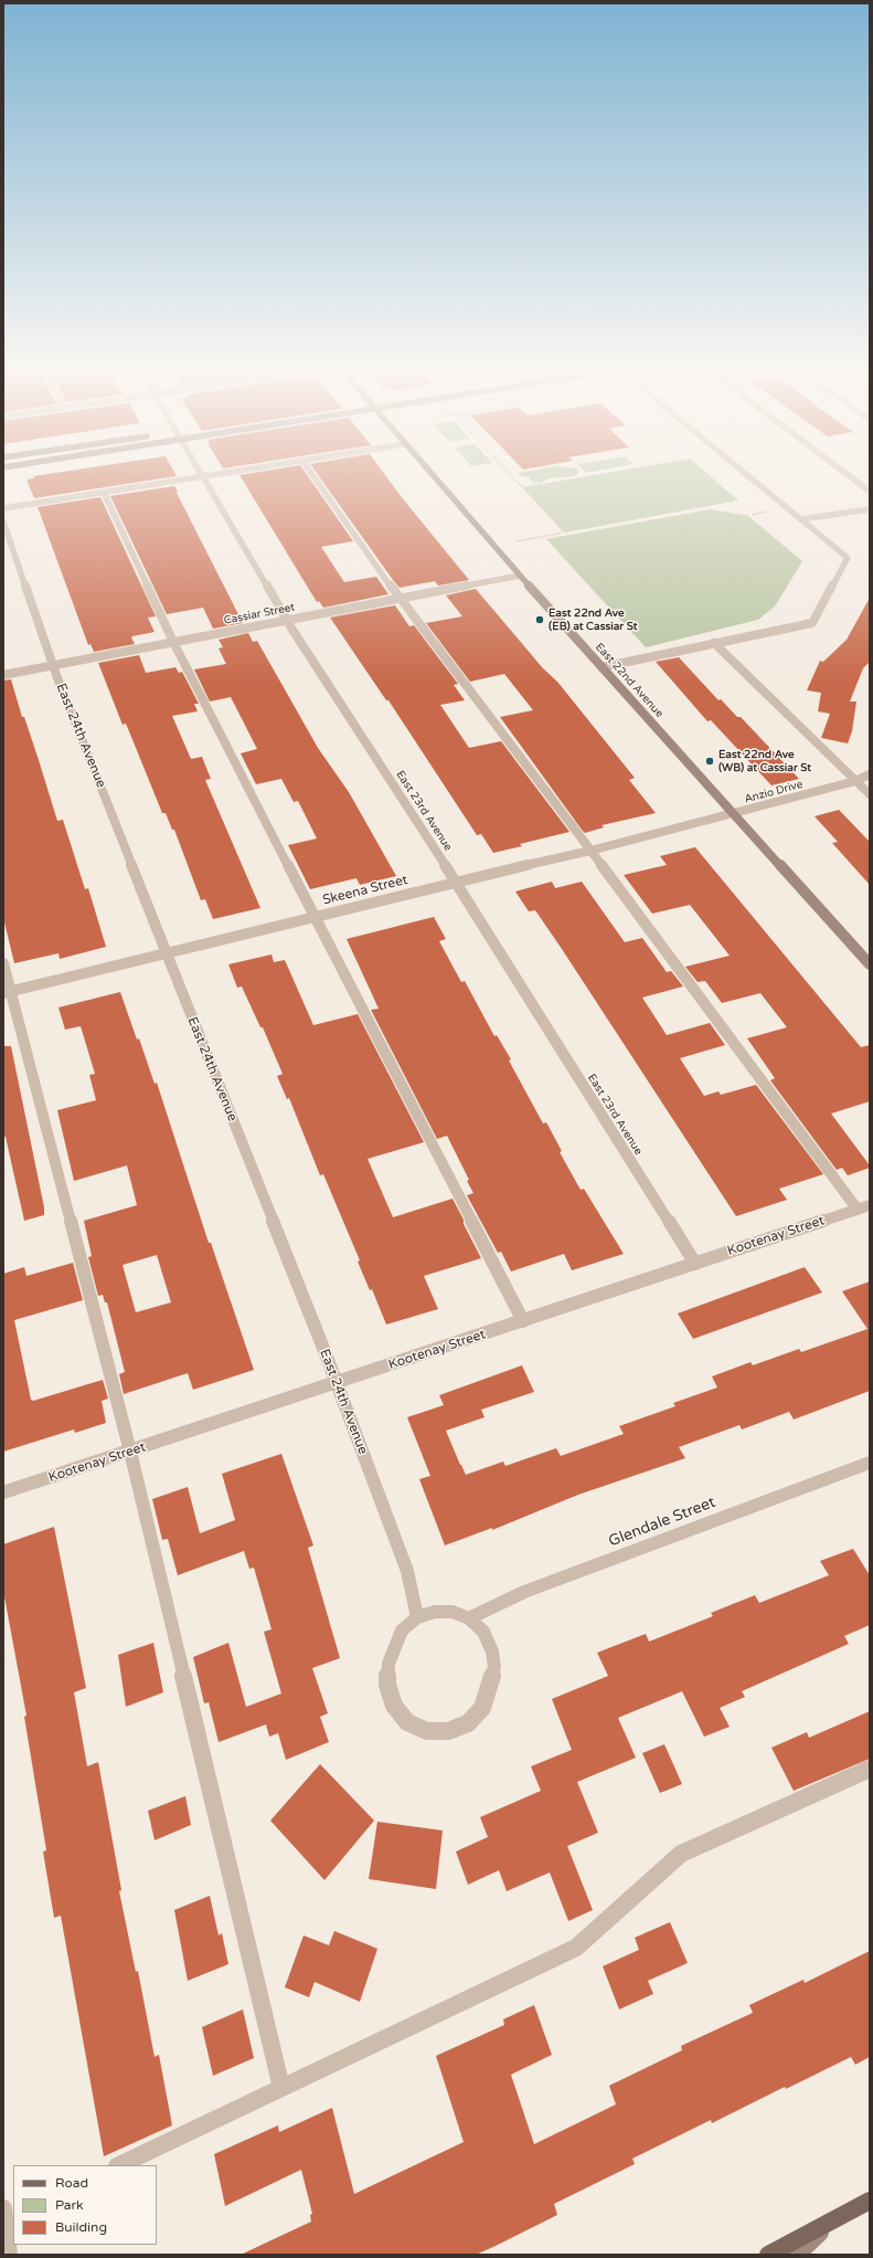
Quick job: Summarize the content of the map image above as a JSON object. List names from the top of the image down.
{
  "streets": {
    "street": [
      "Cassiar Street",
      "East 22nd Avenue",
      "East 24th Avenue",
      "Anzio Drive",
      "East 23rd Avenue",
      "Skeena Street",
      "Kootenay Street",
      "Glendale Street"
    ]
  },
  "crossings": [
    ["Cassiar Street", "East 22nd Avenue"],
    ["Cassiar Street", "East 24th Avenue"],
    ["Cassiar Street", "East 23rd Avenue"],
    ["East 22nd Avenue", "Anzio Drive"],
    ["East 22nd Avenue", "Skeena Street"],
    ["East 24th Avenue", "Skeena Street"],
    ["East 24th Avenue", "Kootenay Street"],
    ["East 24th Avenue", "Glendale Street"],
    ["Anzio Drive", "Skeena Street"],
    ["East 23rd Avenue", "Skeena Street"],
    ["East 23rd Avenue", "Kootenay Street"]
  ],
  "places": ["East 22nd Ave (EB) at Cassiar St", "East 22nd Ave (WB) at Cassiar St"],
  "legend": ["Road", "Park", "Building"]
}
